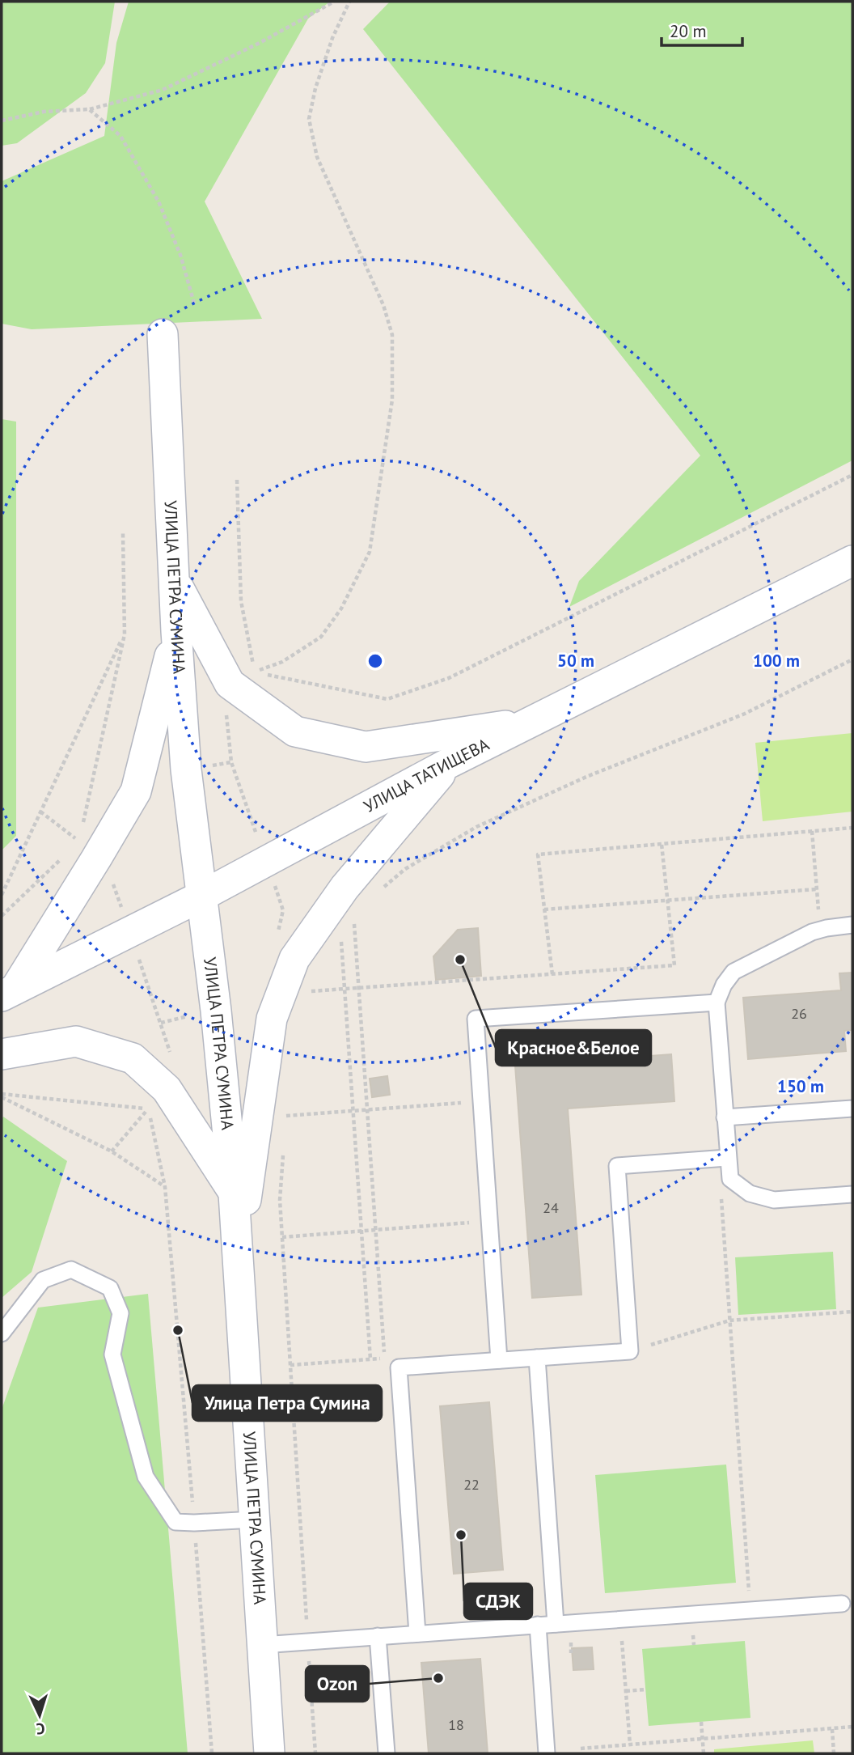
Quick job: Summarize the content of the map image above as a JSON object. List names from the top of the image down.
{
  "streets": {
    "street": ["УЛИЦА ПЕТРА СУМИНА", "УЛИЦА ТАТИЩЕВА"]
  },
  "crossings": [
    ["УЛИЦА ПЕТРА СУМИНА", "УЛИЦА ТАТИЩЕВА"]
  ],
  "places": [
    "Красное&Белое",
    "Улица Петра Сумина",
    "СДЭК",
    "Ozon"
  ],
  "house_numbers": [
    "26",
    "24",
    "22",
    "18"
  ],
  "scale_bar": "20 m",
  "north": "bottom",
  "rings": ["50 m", "100 m", "150 m"]
}
